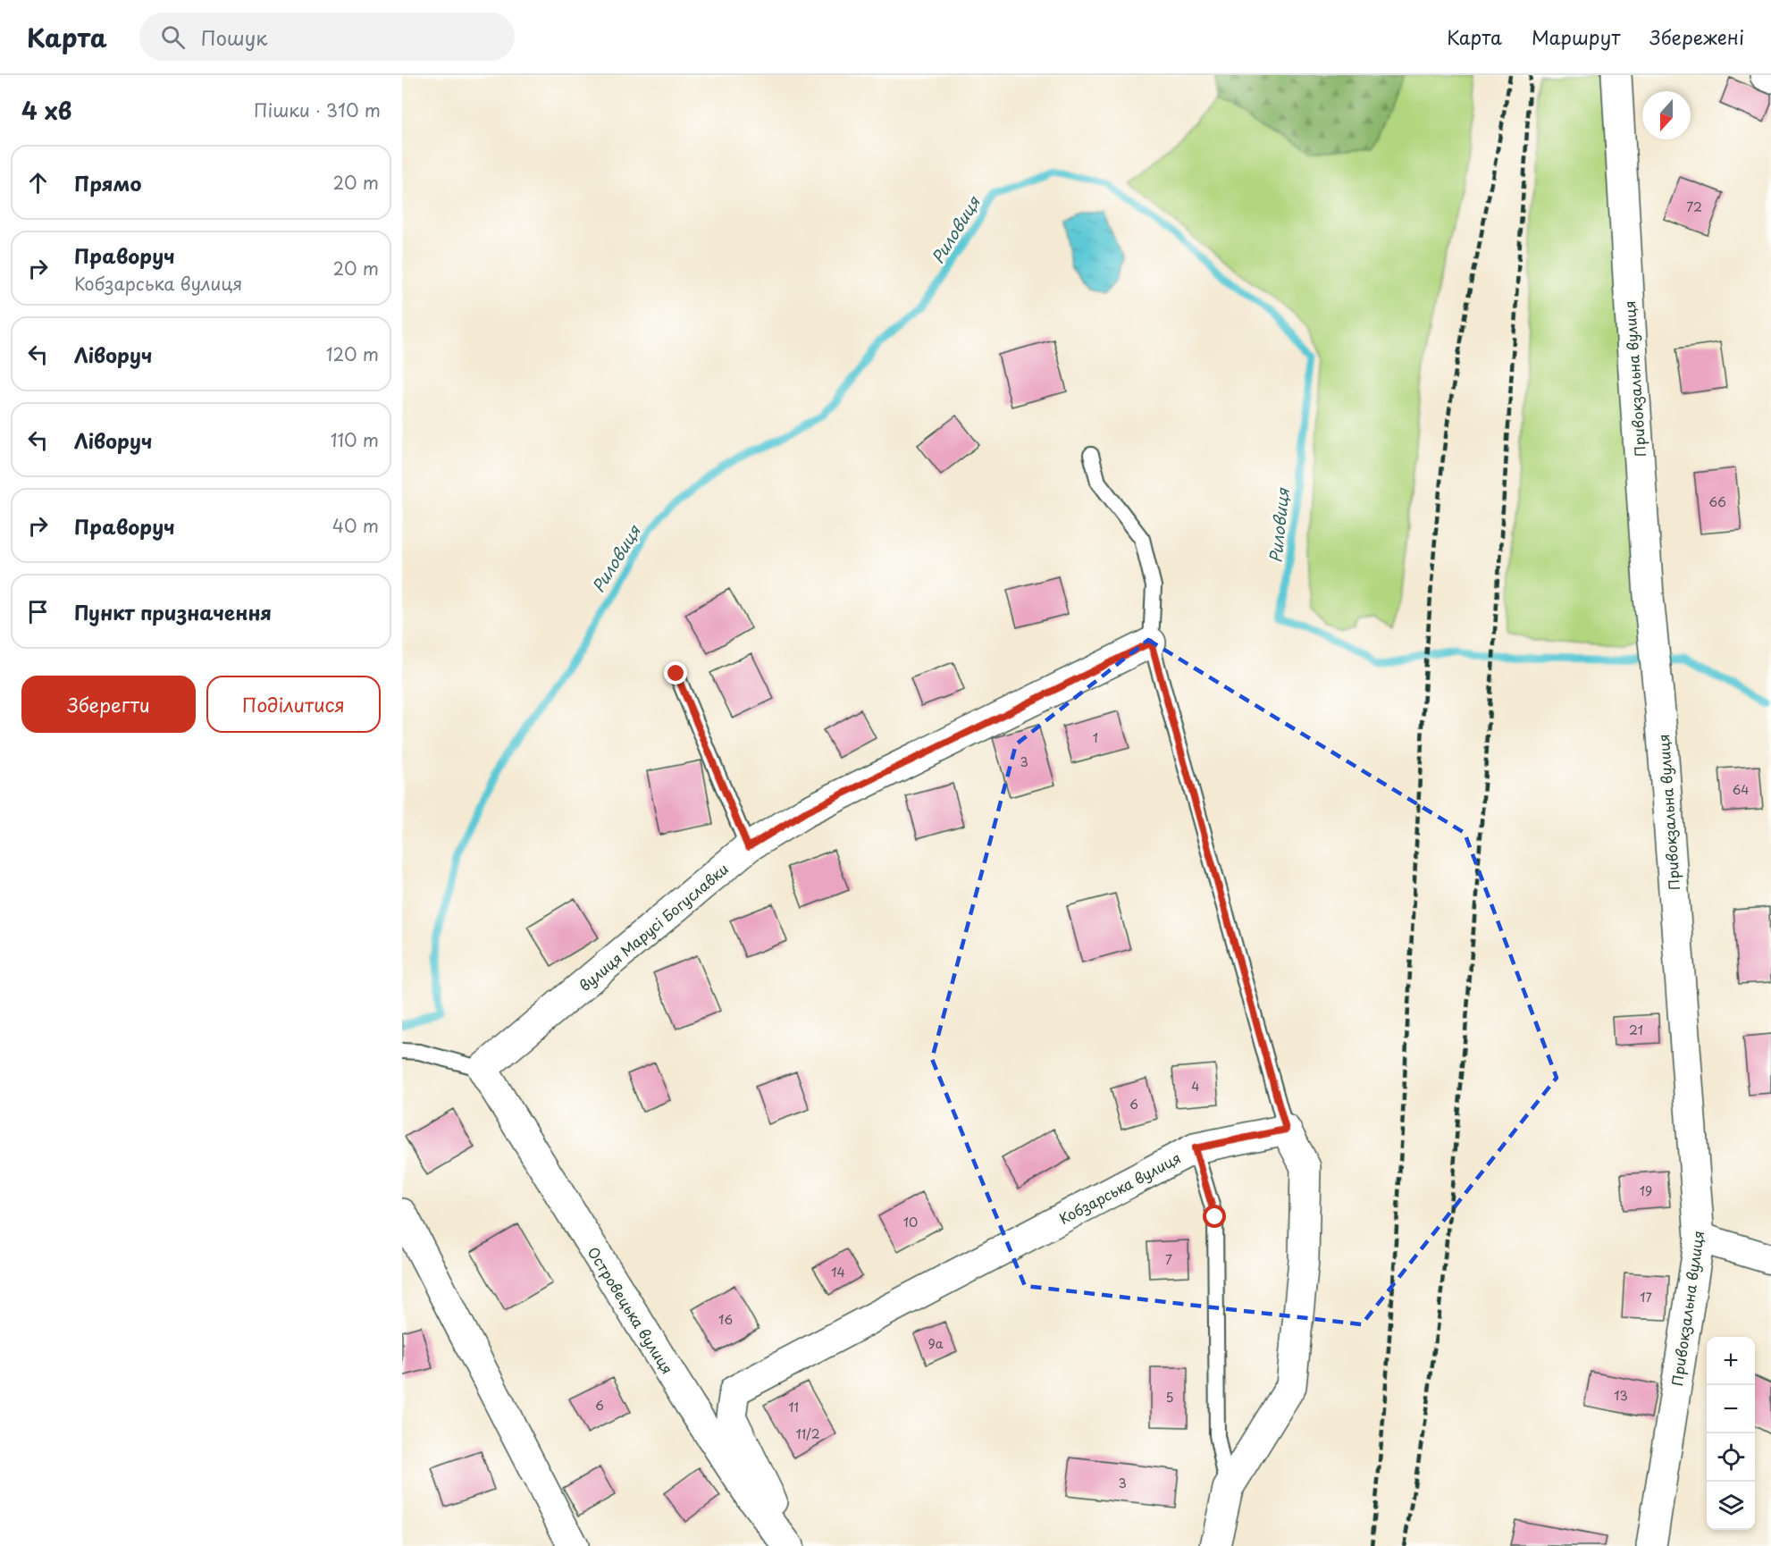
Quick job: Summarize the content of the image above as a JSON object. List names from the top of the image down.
{
  "streets": {
    "street": [
      "Привокзальна вулиця",
      "вулиця Марусі Богуславки",
      "Кобзарська вулиця",
      "Островецька вулиця"
    ]
  },
  "crossings": [
    ["вулиця Марусі Богуславки", "Островецька вулиця"],
    ["Кобзарська вулиця", "Островецька вулиця"]
  ],
  "water": ["Риловиця"],
  "house_numbers": [
    "72",
    "66",
    "1",
    "3",
    "64",
    "21",
    "4",
    "6",
    "19",
    "10",
    "7",
    "14",
    "17",
    "16",
    "9а",
    "13",
    "5",
    "6",
    "11",
    "11/2",
    "3"
  ],
  "north": "bottom",
  "page": {
    "header": "Карта",
    "search": "Пошук",
    "nav": ["Карта", "Маршрут", "Збережені"],
    "heading": ["4 хв", "Пішки · 310 m"],
    "list": [
      ["Прямо", "20 m"],
      ["Праворуч", "Кобзарська вулиця", "20 m"],
      ["Ліворуч", "120 m"],
      ["Ліворуч", "110 m"],
      ["Праворуч", "40 m"],
      "Пункт призначення"
    ],
    "buttons": ["Зберегти", "Поділитися"],
    "map_buttons": ["+", "−"]
  }
}
